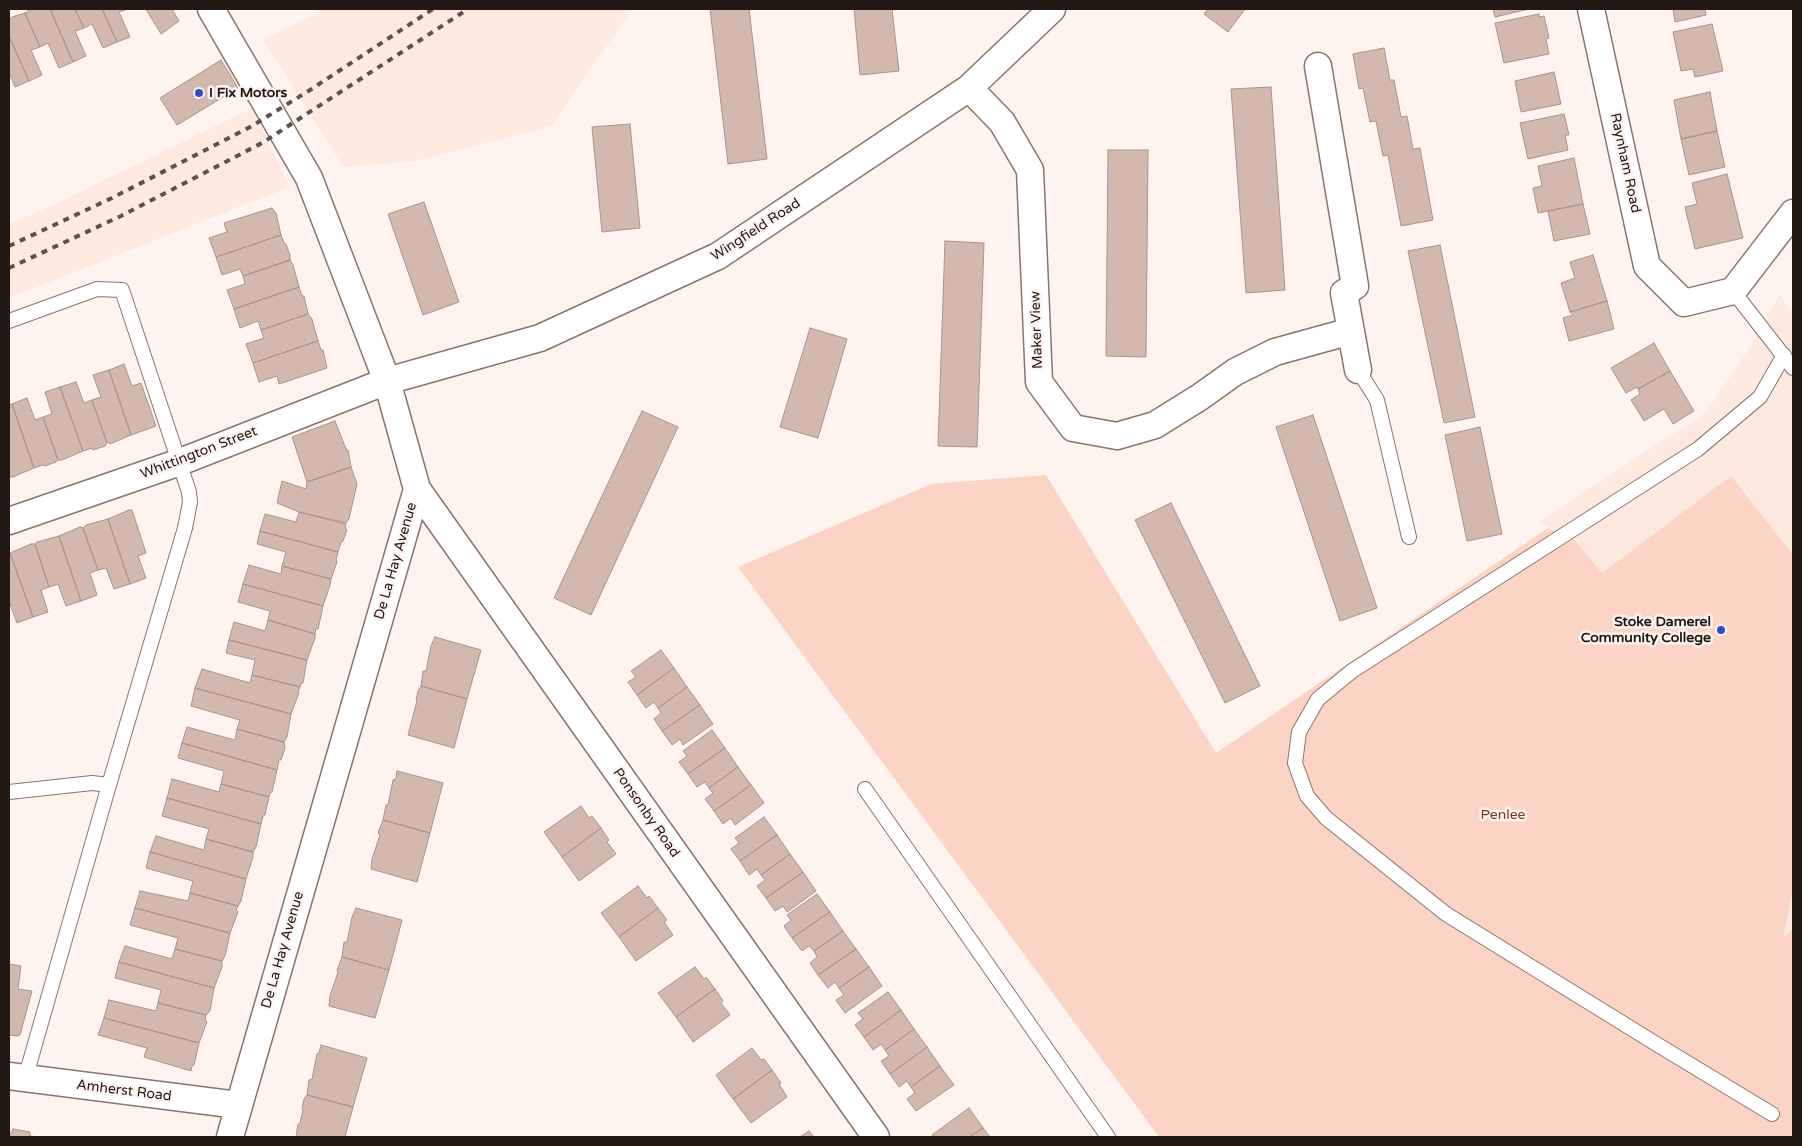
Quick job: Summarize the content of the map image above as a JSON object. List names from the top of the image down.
{
  "streets": {
    "street": [
      "Raynham Road",
      "Wingfield Road",
      "Maker View",
      "Whittington Street",
      "De La Hay Avenue",
      "Ponsonby Road",
      "Amherst Road"
    ]
  },
  "crossings": [
    ["Wingfield Road", "Maker View"],
    ["Wingfield Road", "Whittington Street"],
    ["Wingfield Road", "De La Hay Avenue"],
    ["Whittington Street", "De La Hay Avenue"],
    ["De La Hay Avenue", "Ponsonby Road"],
    ["De La Hay Avenue", "Amherst Road"]
  ],
  "parks": ["Penlee"],
  "places": ["I Fix Motors", "Stoke Damerel Community College"]
}
